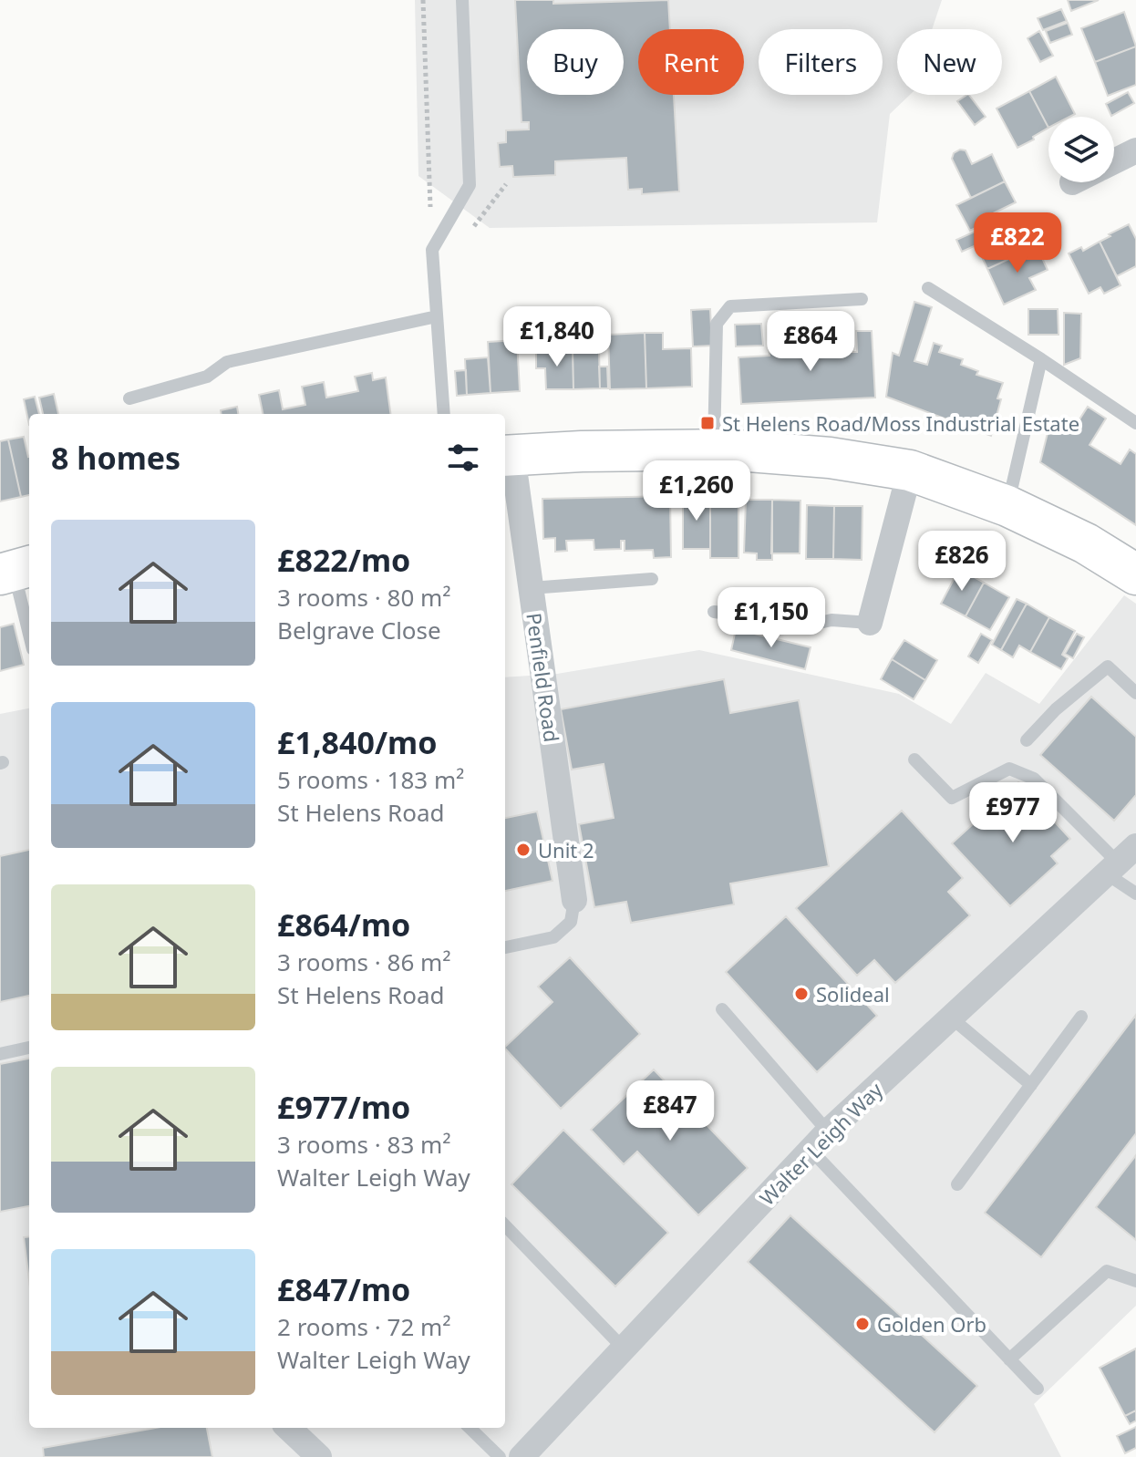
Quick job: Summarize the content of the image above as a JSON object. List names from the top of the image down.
{
  "streets": {
    "street": ["Penfield Road", "Walter Leigh Way"]
  },
  "places": {
    "transit": ["St Helens Road/Moss Industrial Estate"],
    "other": ["Unit 2", "Solideal", "Golden Orb"]
  },
  "page": {
    "chip": [
      "Buy",
      "Rent",
      "Filters",
      "New"
    ],
    "price": [
      "£822",
      "£1,840",
      "£864",
      "£1,260",
      "£826",
      "£1,150",
      "£977",
      "£847"
    ],
    "heading": "8 homes",
    "list": [
      {
        "name": "£822/mo",
        "note": "3 rooms · 80 m² · Belgrave Close"
      },
      {
        "name": "£1,840/mo",
        "note": "5 rooms · 183 m² · St Helens Road"
      },
      {
        "name": "£864/mo",
        "note": "3 rooms · 86 m² · St Helens Road"
      },
      {
        "name": "£977/mo",
        "note": "3 rooms · 83 m² · Walter Leigh Way"
      },
      {
        "name": "£847/mo",
        "note": "2 rooms · 72 m² · Walter Leigh Way"
      }
    ]
  }
}
